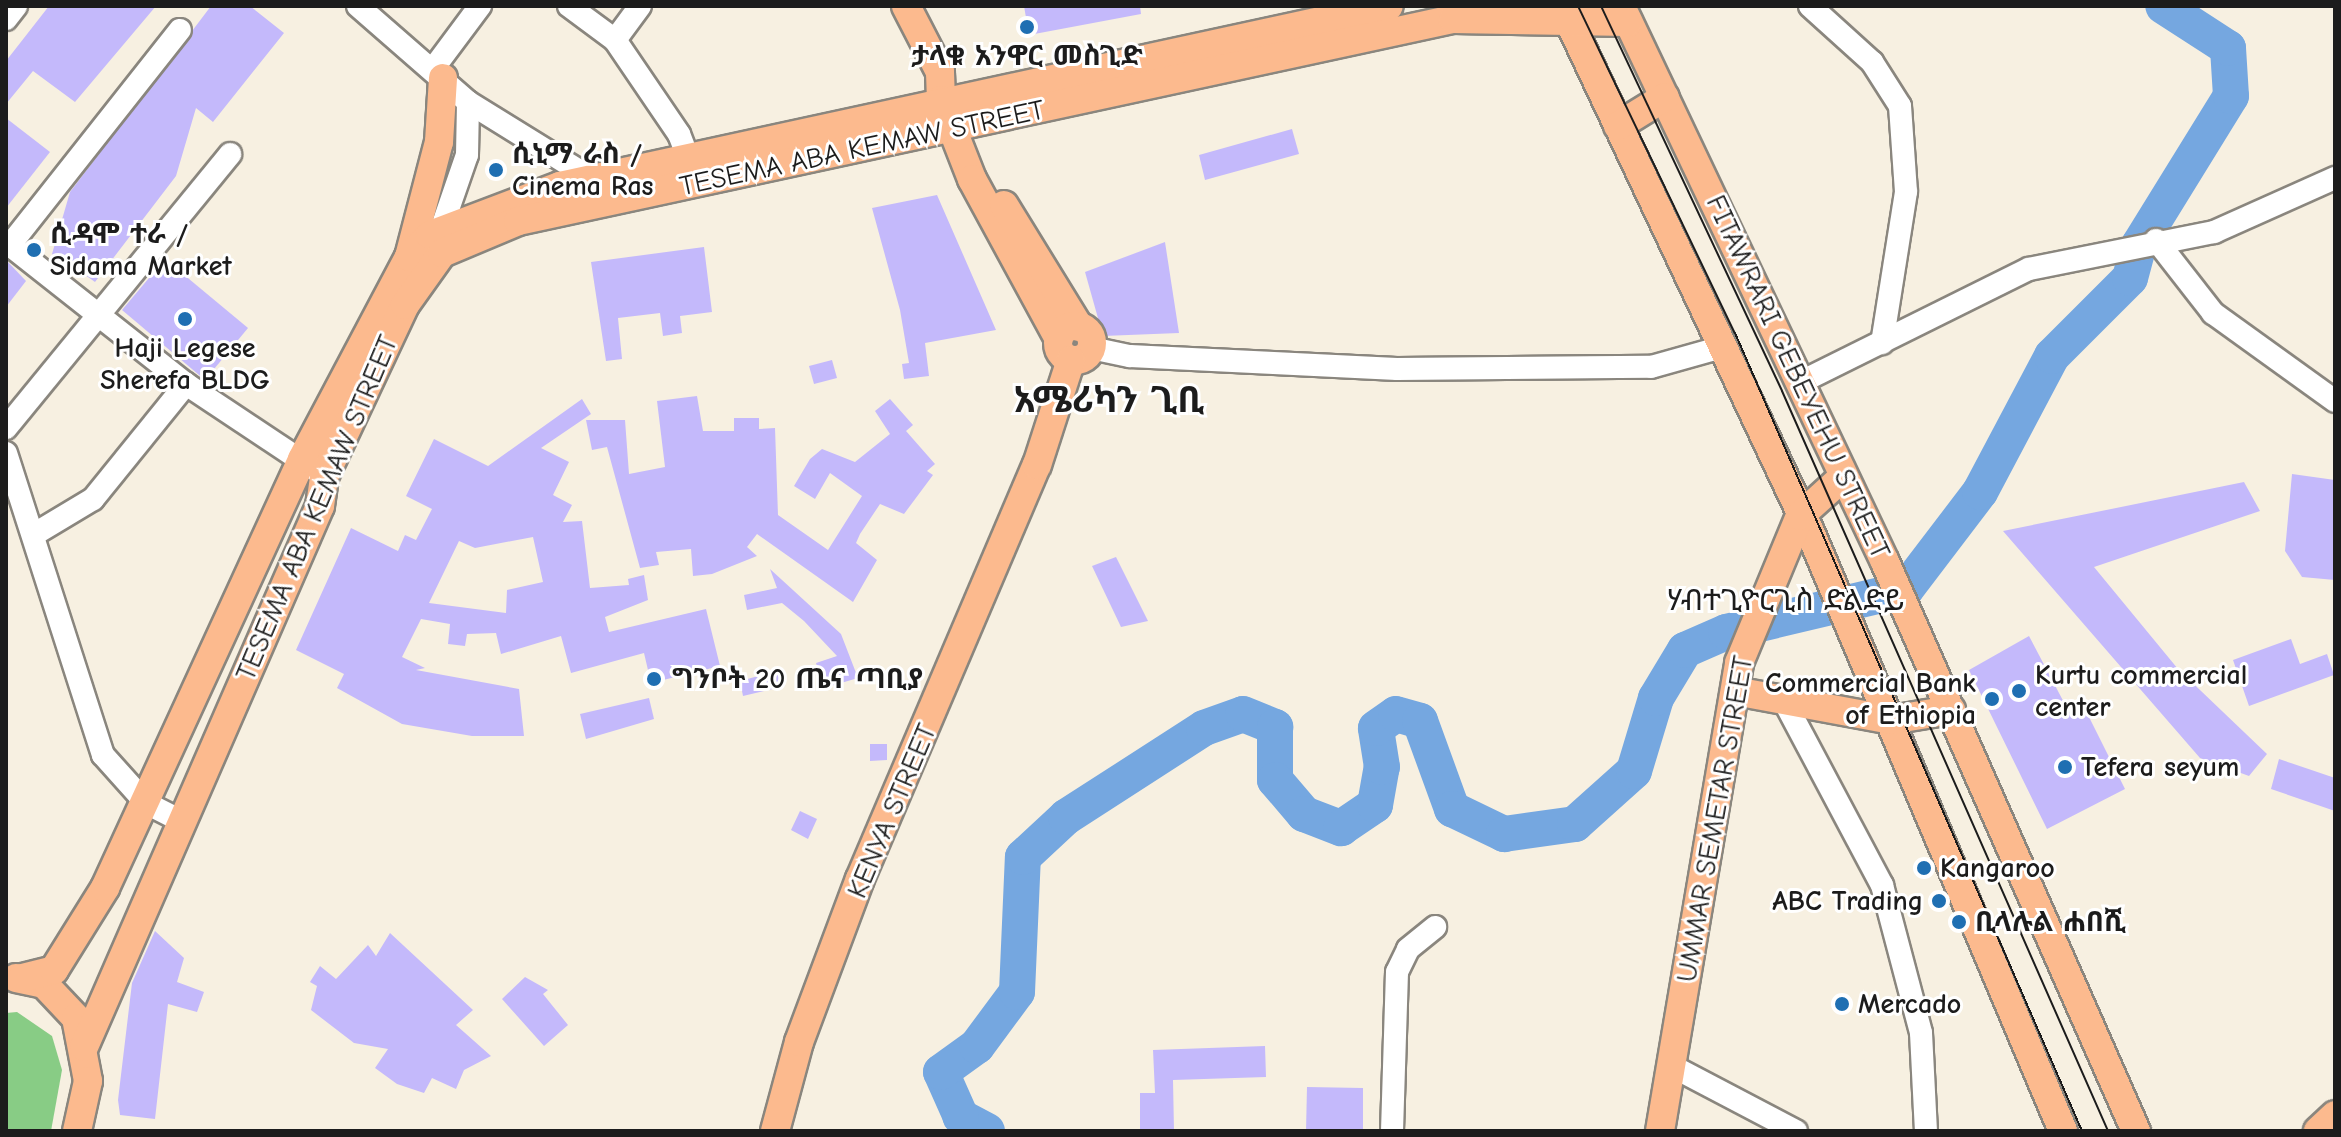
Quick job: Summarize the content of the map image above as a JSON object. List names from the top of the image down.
{
  "streets": {
    "main road": [
      "TESEMA ABA KEMAW STREET",
      "FITAWRARI GEBEYEHU STREET",
      "KENYA STREET",
      "UMMAR SEMETAR STREET"
    ]
  },
  "crossings": [
    ["TESEMA ABA KEMAW STREET", "FITAWRARI GEBEYEHU STREET"],
    ["FITAWRARI GEBEYEHU STREET", "UMMAR SEMETAR STREET"]
  ],
  "districts": ["አሜሪካን ጊቢ", "ሃብተጊዮርጊስ ድልድይ"],
  "places": [
    "ታላቁ አንዋር መስጊድ",
    "ሲኒማ ራስ / Cinema Ras",
    "ሲዳሞ ተራ / Sidama Market",
    "Haji Legese Sherefa BLDG",
    "ግንቦት 20 ጤና ጣቢያ",
    "Kurtu commercial center",
    "Commercial Bank of Ethiopia",
    "Tefera seyum",
    "Kangaroo",
    "ABC Trading",
    "ቢላሉል ሐበሺ",
    "Mercado"
  ]
}
